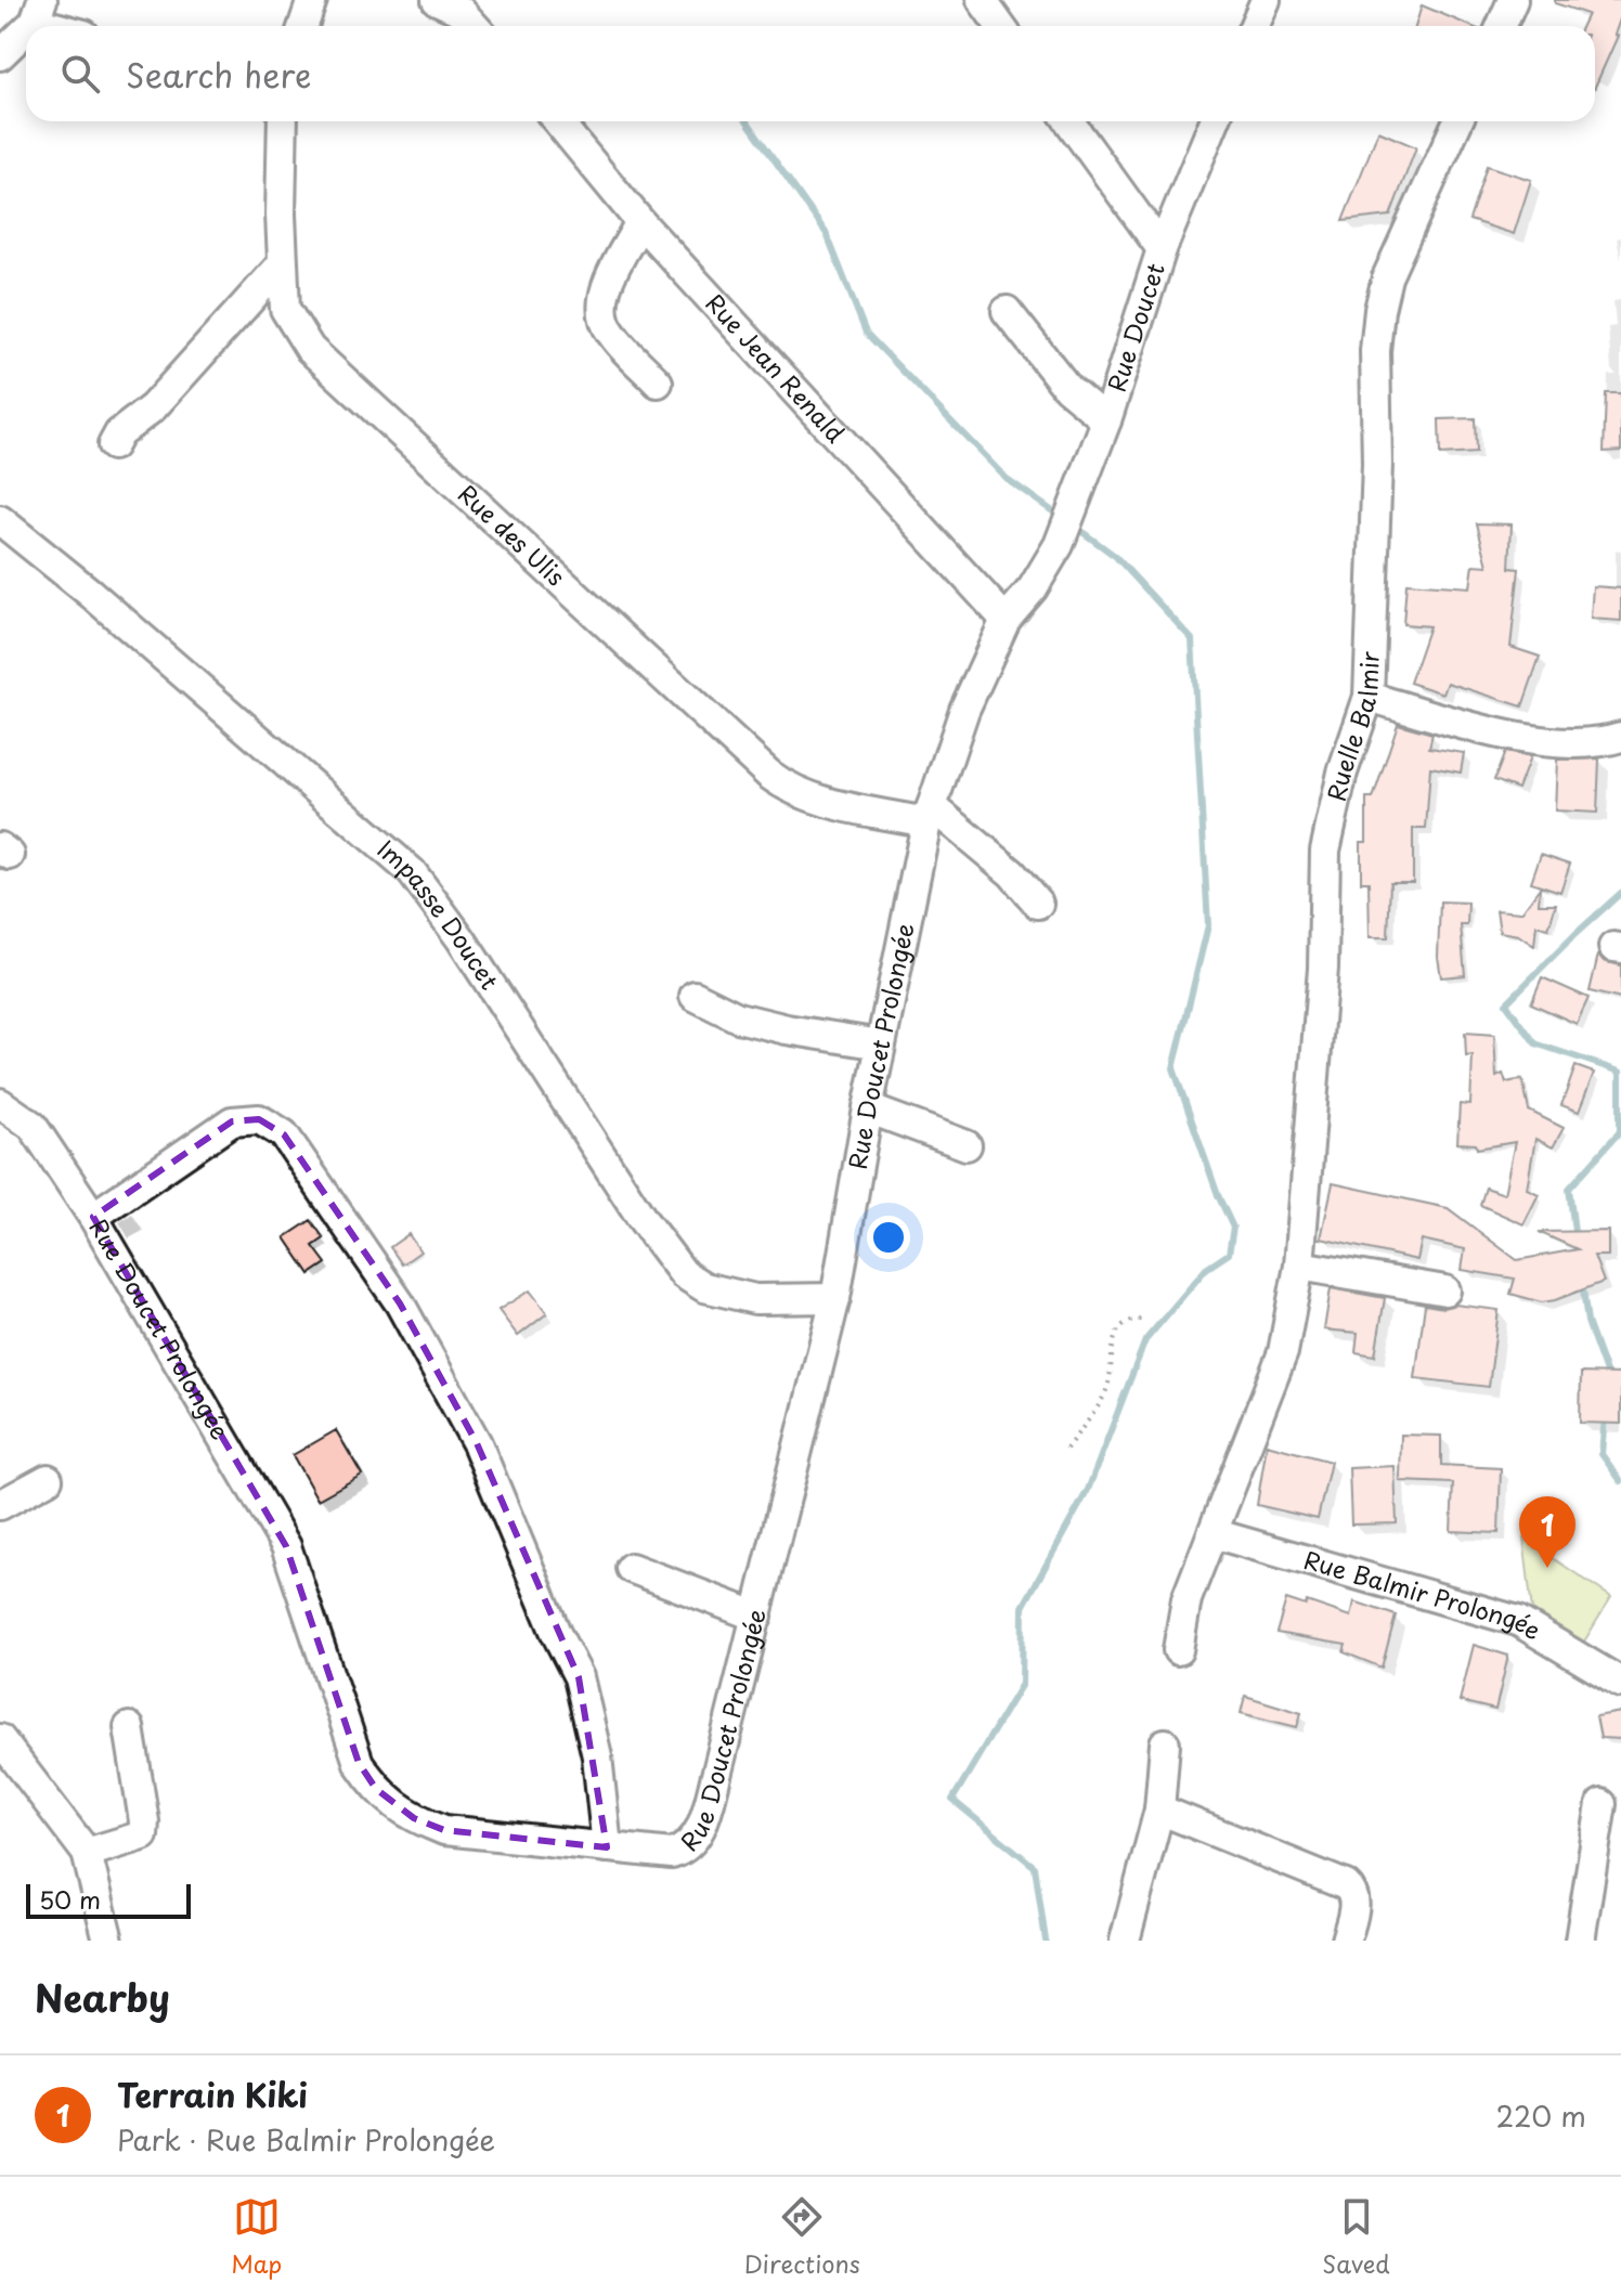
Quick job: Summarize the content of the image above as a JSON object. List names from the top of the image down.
{
  "streets": {
    "street": [
      "Rue Doucet",
      "Rue Jean Renald",
      "Rue des Ulis",
      "Ruelle Balmir",
      "Impasse Doucet",
      "Rue Doucet Prolongée",
      "Rue Balmir Prolongée"
    ]
  },
  "crossings": [
    ["Rue Doucet", "Rue Doucet Prolongée"],
    ["Rue Jean Renald", "Rue Doucet Prolongée"],
    ["Rue des Ulis", "Rue Doucet Prolongée"],
    ["Ruelle Balmir", "Rue Balmir Prolongée"],
    ["Impasse Doucet", "Rue Doucet Prolongée"]
  ],
  "scale_bar": "50 m",
  "page": {
    "search": "Search here",
    "pins": "1",
    "scale": "50 m",
    "heading": "Nearby",
    "list": [
      {
        "mark": "1",
        "name": "Terrain Kiki",
        "note": "Park · Rue Balmir Prolongée",
        "value": "220 m"
      }
    ],
    "nav": ["Map", "Directions", "Saved"]
  }
}
